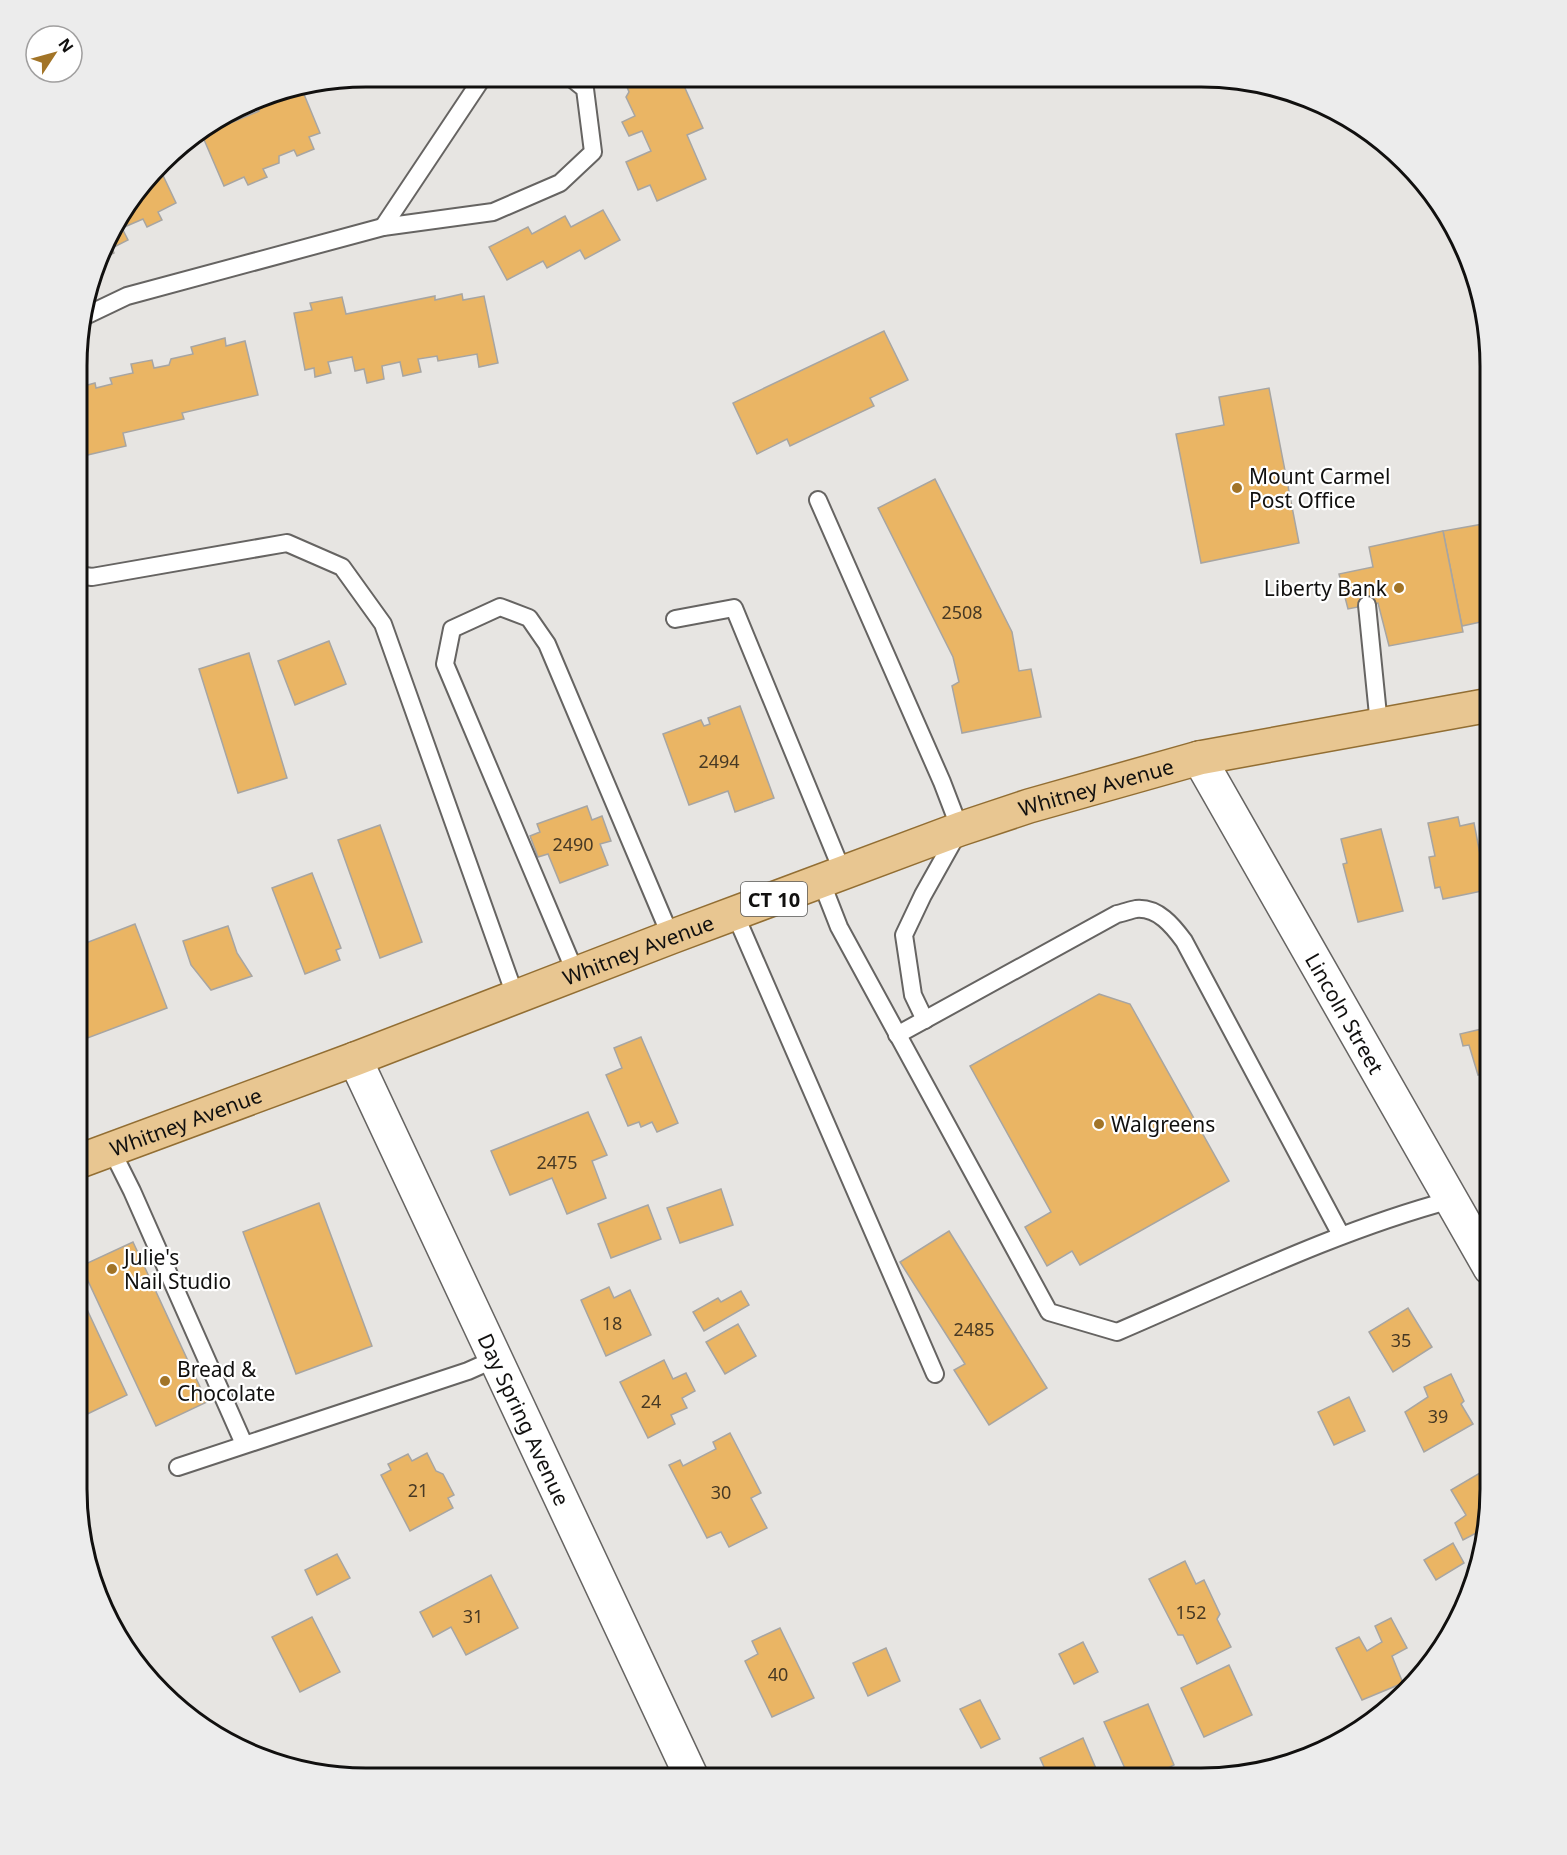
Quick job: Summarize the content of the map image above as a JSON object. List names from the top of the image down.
{
  "streets": {
    "main road": ["Whitney Avenue", "CT 10"],
    "street": ["Lincoln Street", "Day Spring Avenue"]
  },
  "crossings": [
    ["Whitney Avenue", "Lincoln Street"],
    ["Whitney Avenue", "Day Spring Avenue"]
  ],
  "places": [
    "Mount Carmel Post Office",
    "Liberty Bank",
    "Walgreens",
    "Julie's Nail Studio",
    "Bread & Chocolate"
  ],
  "house_numbers": [
    "2508",
    "2494",
    "2490",
    "2475",
    "18",
    "2485",
    "35",
    "24",
    "39",
    "21",
    "30",
    "152",
    "31",
    "40"
  ],
  "north": "top right"
}
